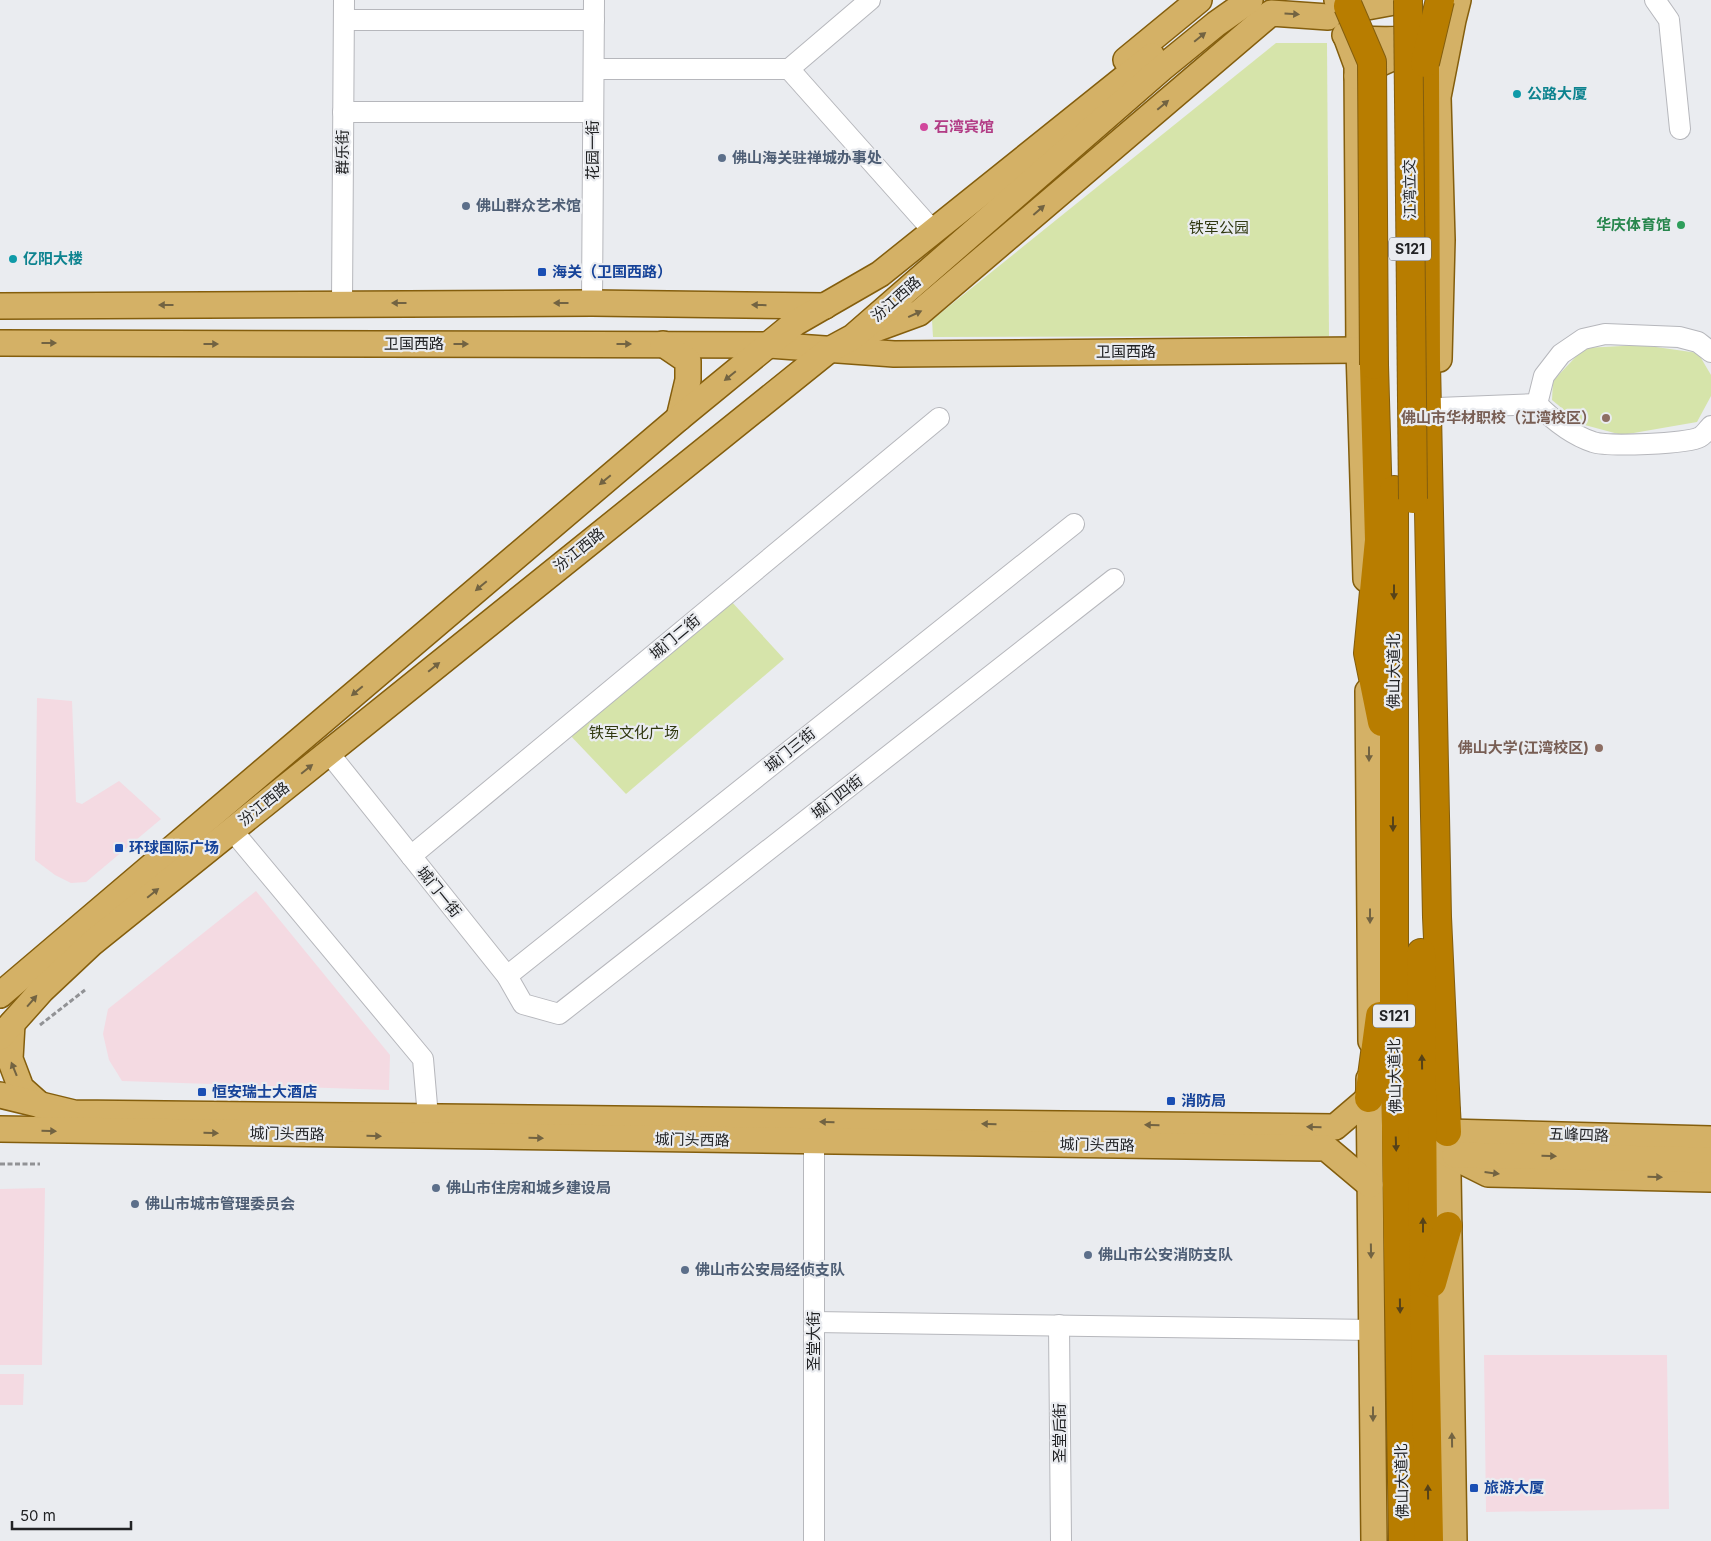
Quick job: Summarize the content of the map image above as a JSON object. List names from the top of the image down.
{
  "streets": {
    "highway": ["江湾立交", "S121", "佛山大道北"],
    "main road": [
      "汾江西路",
      "卫国西路",
      "城门头西路",
      "五峰四路"
    ],
    "street": [
      "花园一街",
      "群乐街",
      "城门二街",
      "城门三街",
      "城门四街",
      "城门一街",
      "圣堂大街",
      "圣堂后街"
    ]
  },
  "crossings": [
    ["江湾立交", "S121"],
    ["江湾立交", "汾江西路"],
    ["江湾立交", "佛山大道北"],
    ["S121", "佛山大道北"],
    ["汾江西路", "卫国西路"],
    ["汾江西路", "城门一街"],
    ["城门二街", "城门一街"],
    ["佛山大道北", "城门头西路"],
    ["城门三街", "城门一街"],
    ["城门四街", "城门一街"],
    ["城门头西路", "圣堂大街"]
  ],
  "one_way": ["江湾立交"],
  "parks": ["铁军公园", "铁军文化广场"],
  "places": {
    "other": [
      "公路大厦",
      "石湾宾馆",
      "佛山海关驻禅城办事处",
      "佛山群众艺术馆",
      "华庆体育馆",
      "亿阳大楼",
      "佛山市华材职校（江湾校区）",
      "佛山大学(江湾校区)",
      "佛山市住房和城乡建设局",
      "佛山市城市管理委员会",
      "佛山市公安消防支队",
      "佛山市公安局经侦支队"
    ],
    "transit": [
      "海关（卫国西路）",
      "环球国际广场",
      "恒安瑞士大酒店",
      "消防局",
      "旅游大厦"
    ]
  },
  "scale_bar": "50 m"
}
